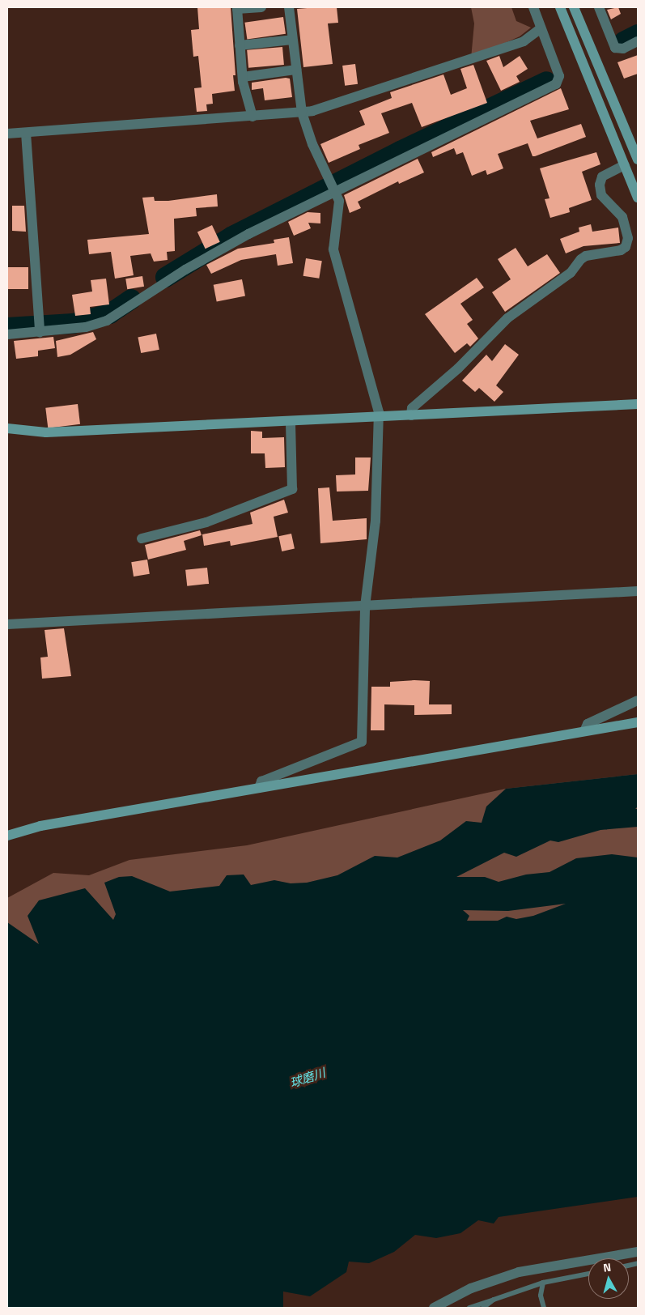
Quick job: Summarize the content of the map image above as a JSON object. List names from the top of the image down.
{
  "water": ["球磨川"],
  "north": "top"
}
